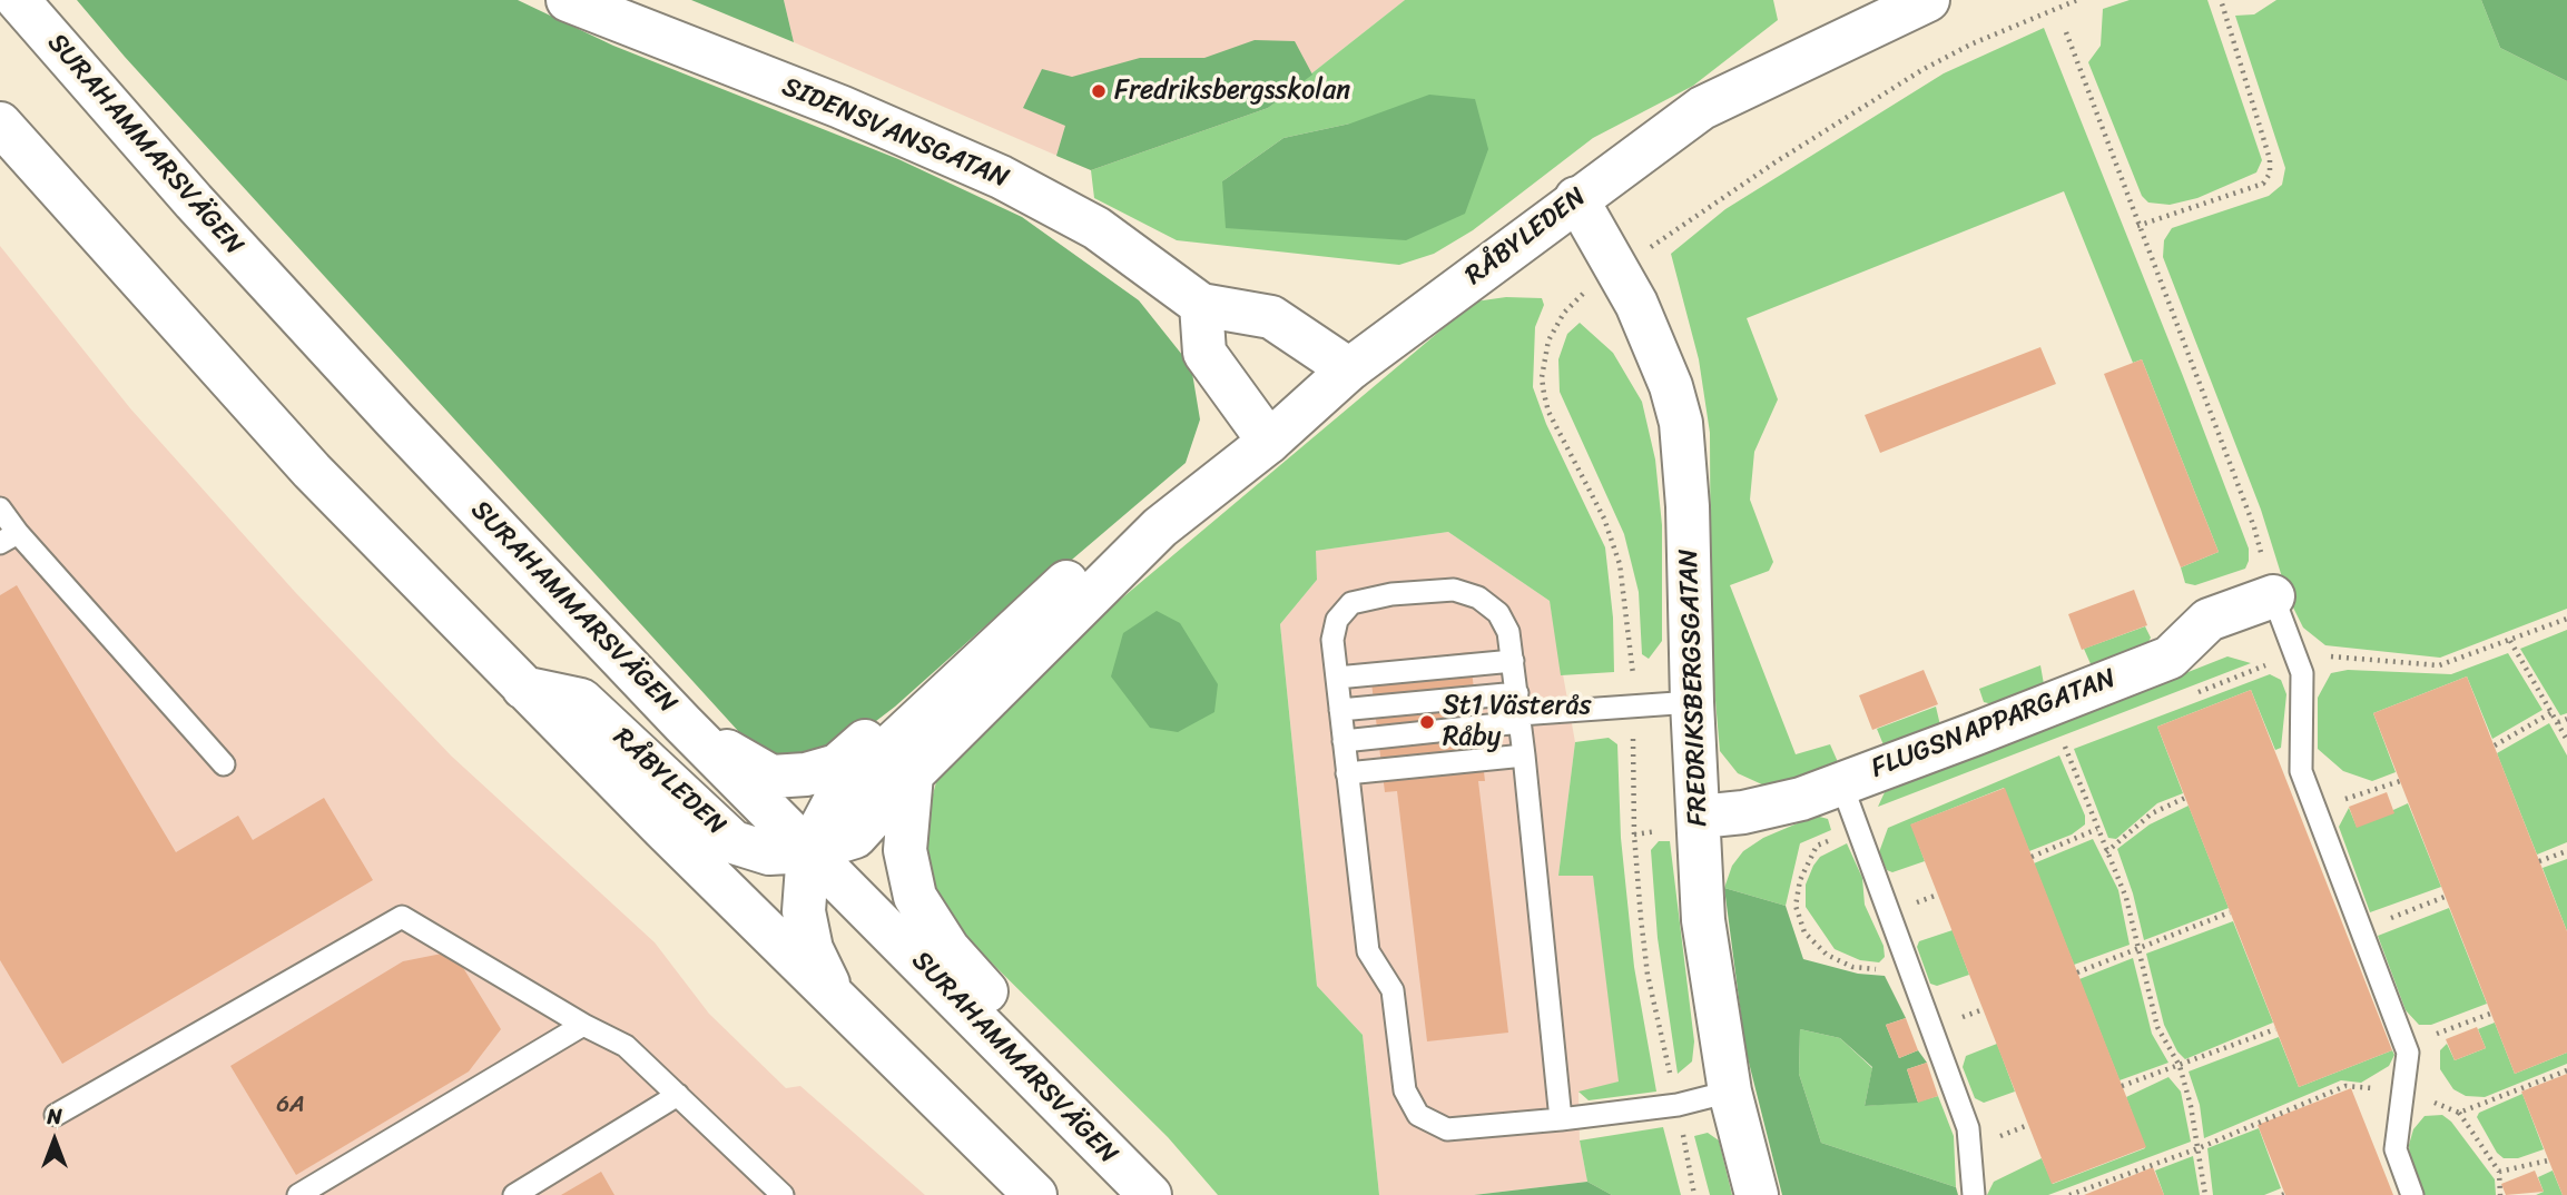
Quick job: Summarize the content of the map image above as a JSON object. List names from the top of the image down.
{
  "streets": {
    "main road": [
      "SIDENSVANSGATAN",
      "SURAHAMMARSVÄGEN",
      "RÅBYLEDEN",
      "FREDRIKSBERGSGATAN",
      "FLUGSNAPPARGATAN"
    ]
  },
  "crossings": [
    ["SIDENSVANSGATAN", "RÅBYLEDEN"],
    ["SURAHAMMARSVÄGEN", "RÅBYLEDEN"],
    ["RÅBYLEDEN", "FREDRIKSBERGSGATAN"],
    ["FREDRIKSBERGSGATAN", "FLUGSNAPPARGATAN"]
  ],
  "places": ["Fredriksbergsskolan", "St1 Västerås Råby"],
  "house_numbers": ["6A"],
  "north": "top"
}
